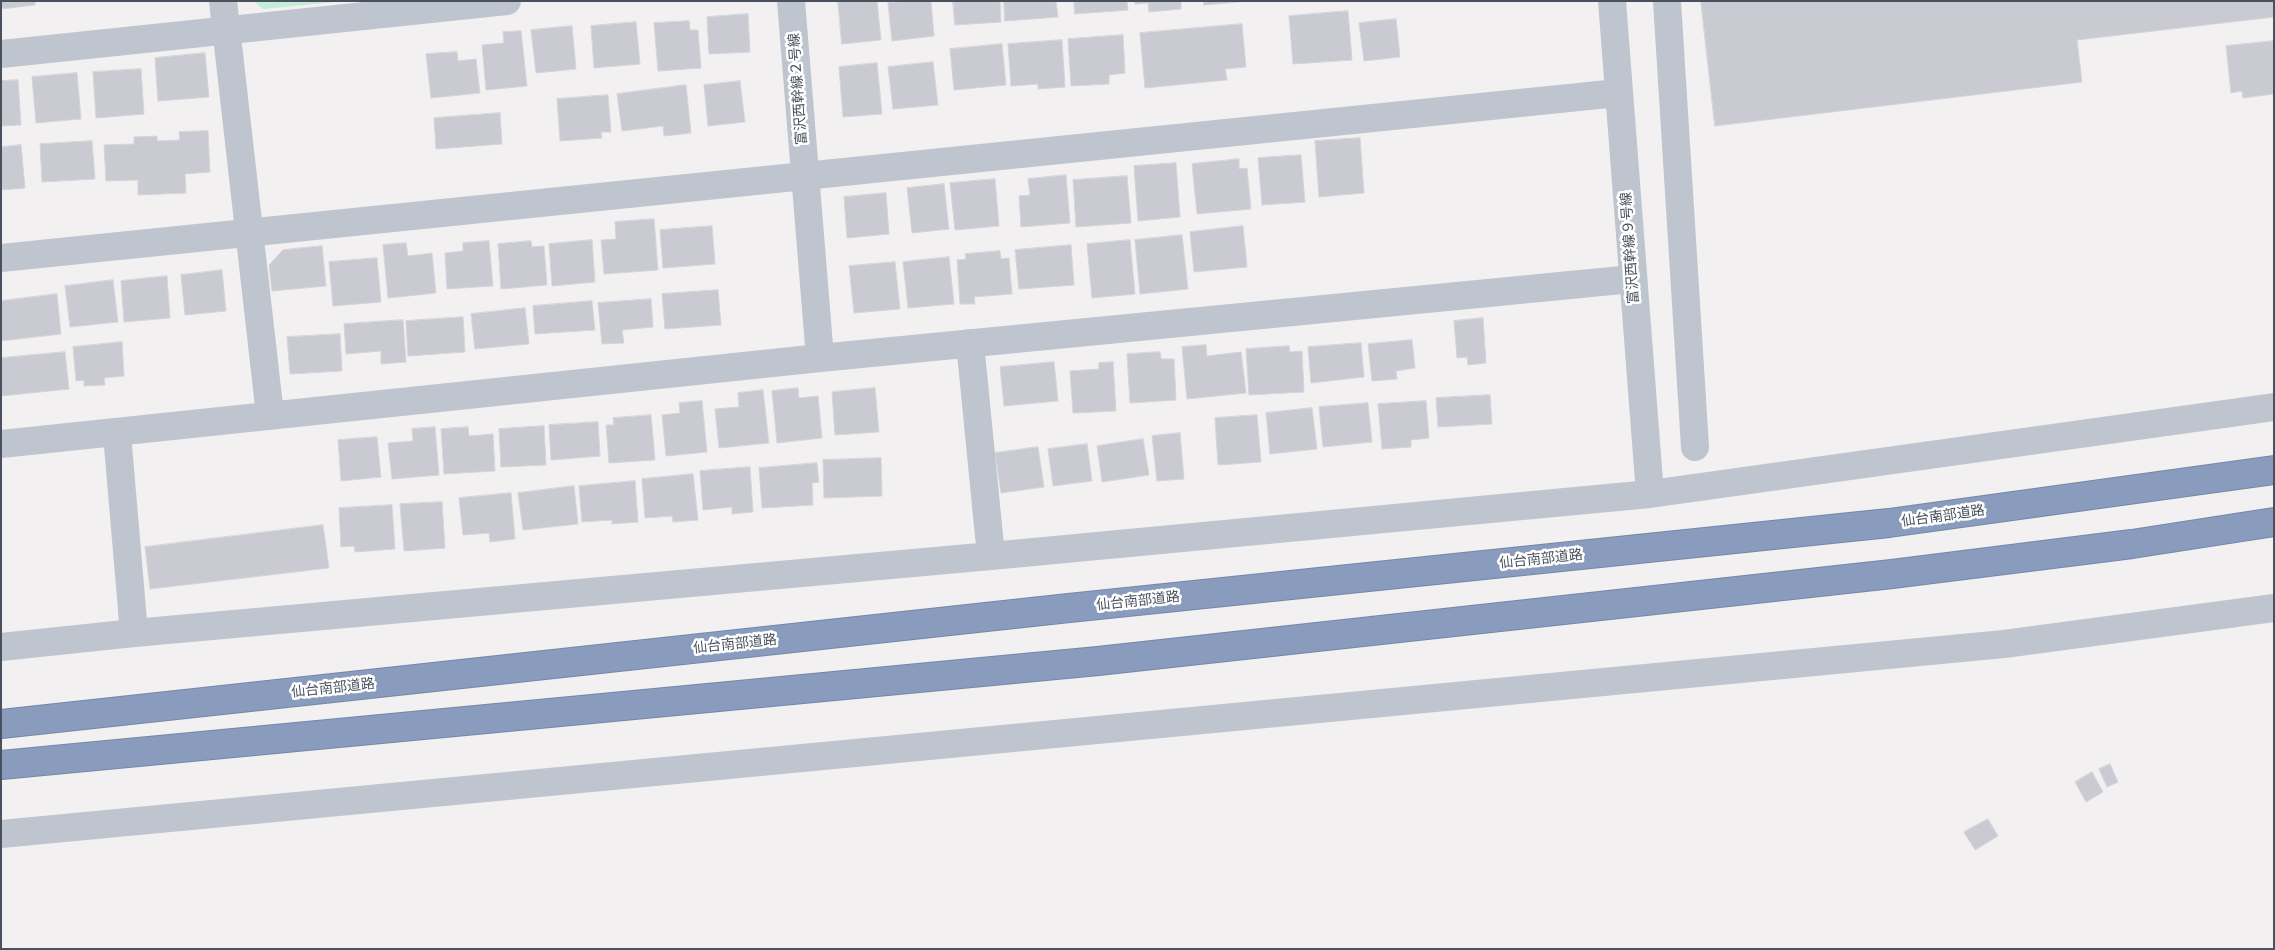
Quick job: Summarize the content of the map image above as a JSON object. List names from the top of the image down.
{
  "streets": {
    "highway": ["仙台南部道路"],
    "street": ["富沢西幹線２号線", "富沢西幹線９号線"]
  }
}
